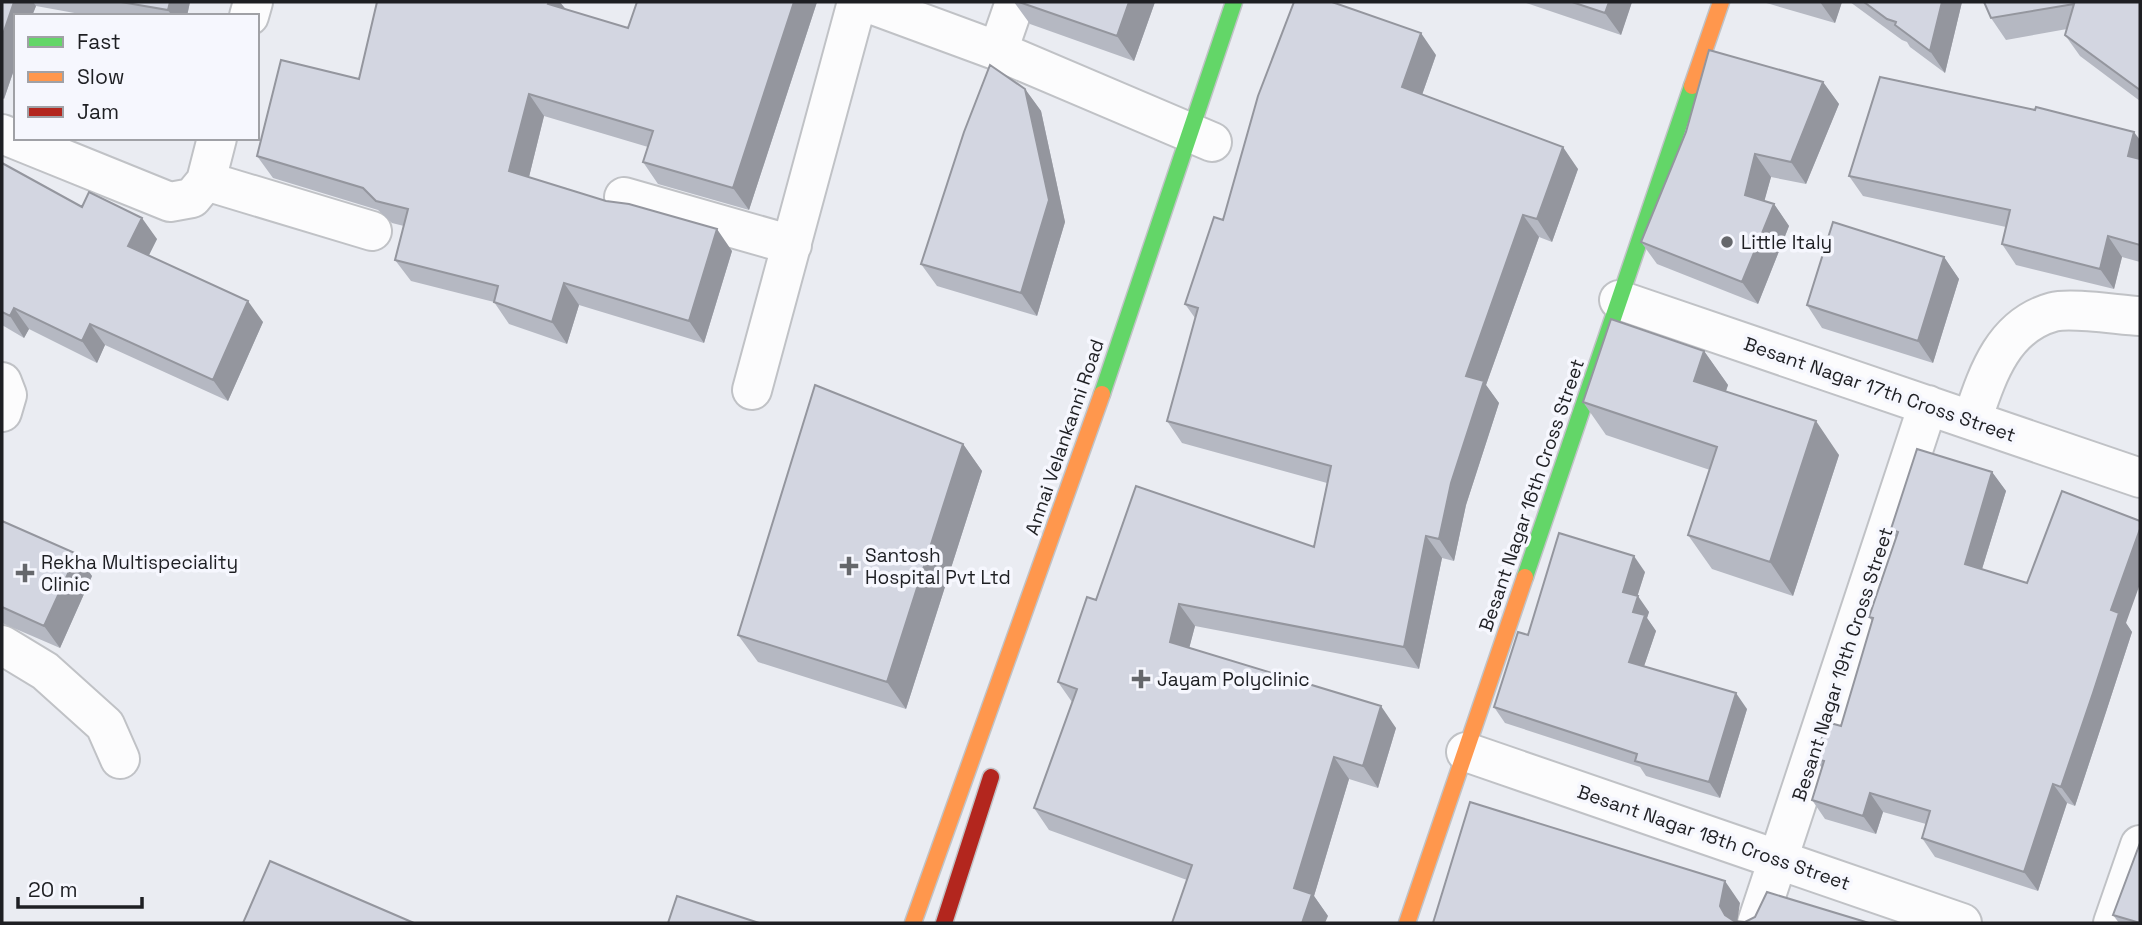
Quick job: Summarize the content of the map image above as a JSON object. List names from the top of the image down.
{
  "streets": {
    "street": [
      "Besant Nagar 17th Cross Street",
      "Annai Velankanni Road",
      "Besant Nagar 16th Cross Street",
      "Besant Nagar 19th Cross Street",
      "Besant Nagar 18th Cross Street"
    ]
  },
  "crossings": [
    ["Besant Nagar 17th Cross Street", "Besant Nagar 16th Cross Street"],
    ["Besant Nagar 17th Cross Street", "Besant Nagar 19th Cross Street"],
    ["Besant Nagar 16th Cross Street", "Besant Nagar 18th Cross Street"],
    ["Besant Nagar 19th Cross Street", "Besant Nagar 18th Cross Street"]
  ],
  "places": {
    "other": ["Little Italy"],
    "health": ["Santosh Hospital Pvt Ltd", "Rekha Multispeciality Clinic", "Jayam Polyclinic"]
  },
  "legend": ["Fast", "Slow", "Jam"],
  "scale_bar": "20 m"
}
